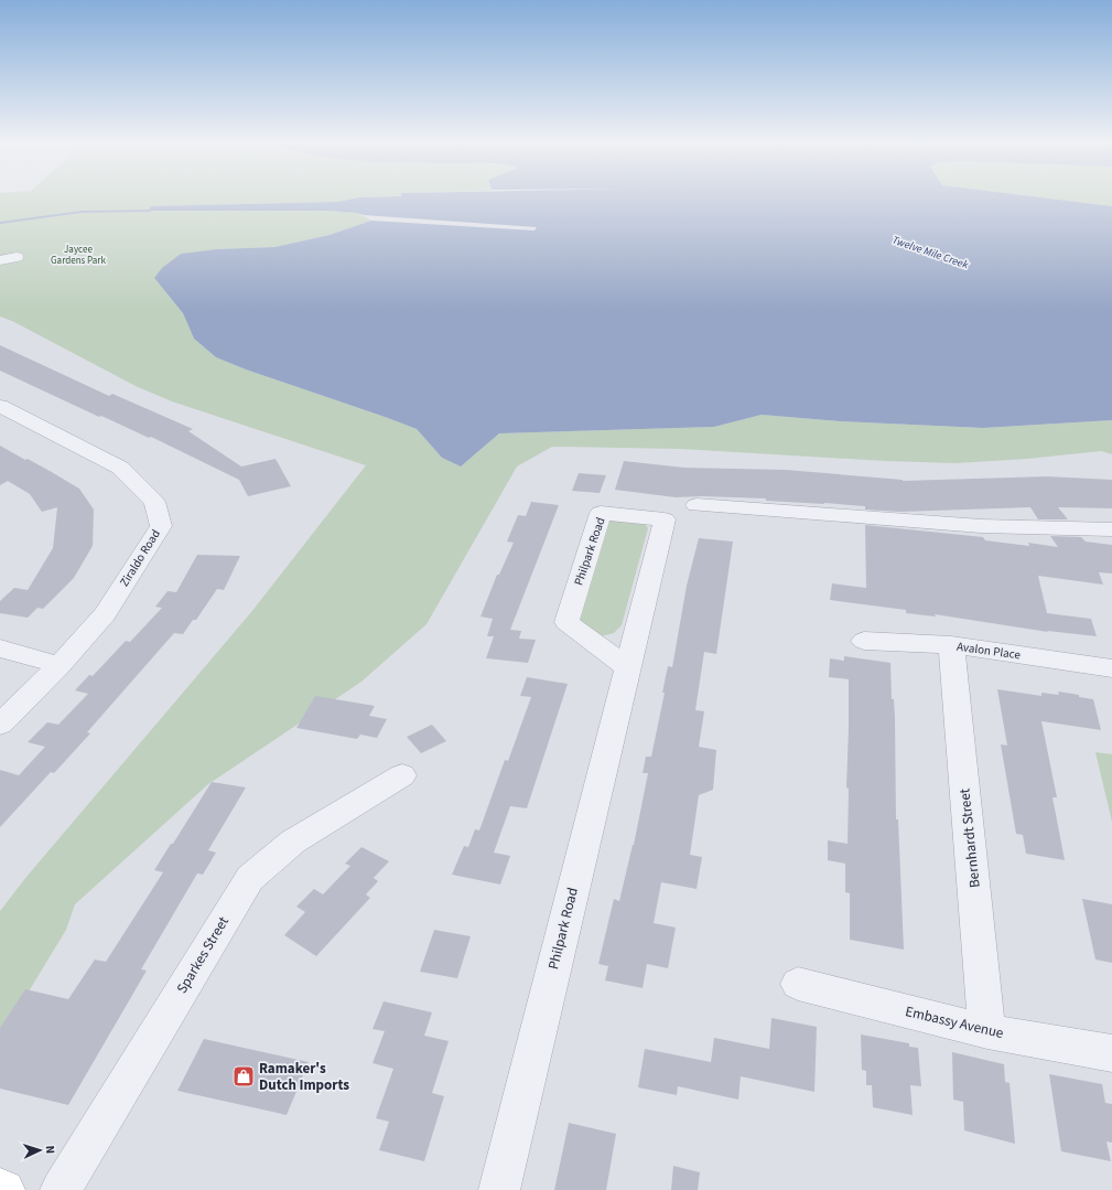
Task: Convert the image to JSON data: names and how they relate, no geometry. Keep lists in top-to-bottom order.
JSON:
{
  "streets": {
    "street": [
      "Philpark Road",
      "Ziraldo Road",
      "Avalon Place",
      "Bernhardt Street",
      "Sparkes Street",
      "Embassy Avenue"
    ]
  },
  "crossings": [
    ["Avalon Place", "Bernhardt Street"],
    ["Bernhardt Street", "Embassy Avenue"]
  ],
  "water": ["Twelve Mile Creek"],
  "parks": ["Jaycee Gardens Park"],
  "places": {
    "shop": ["Ramaker's Dutch Imports"]
  },
  "north": "right"
}
